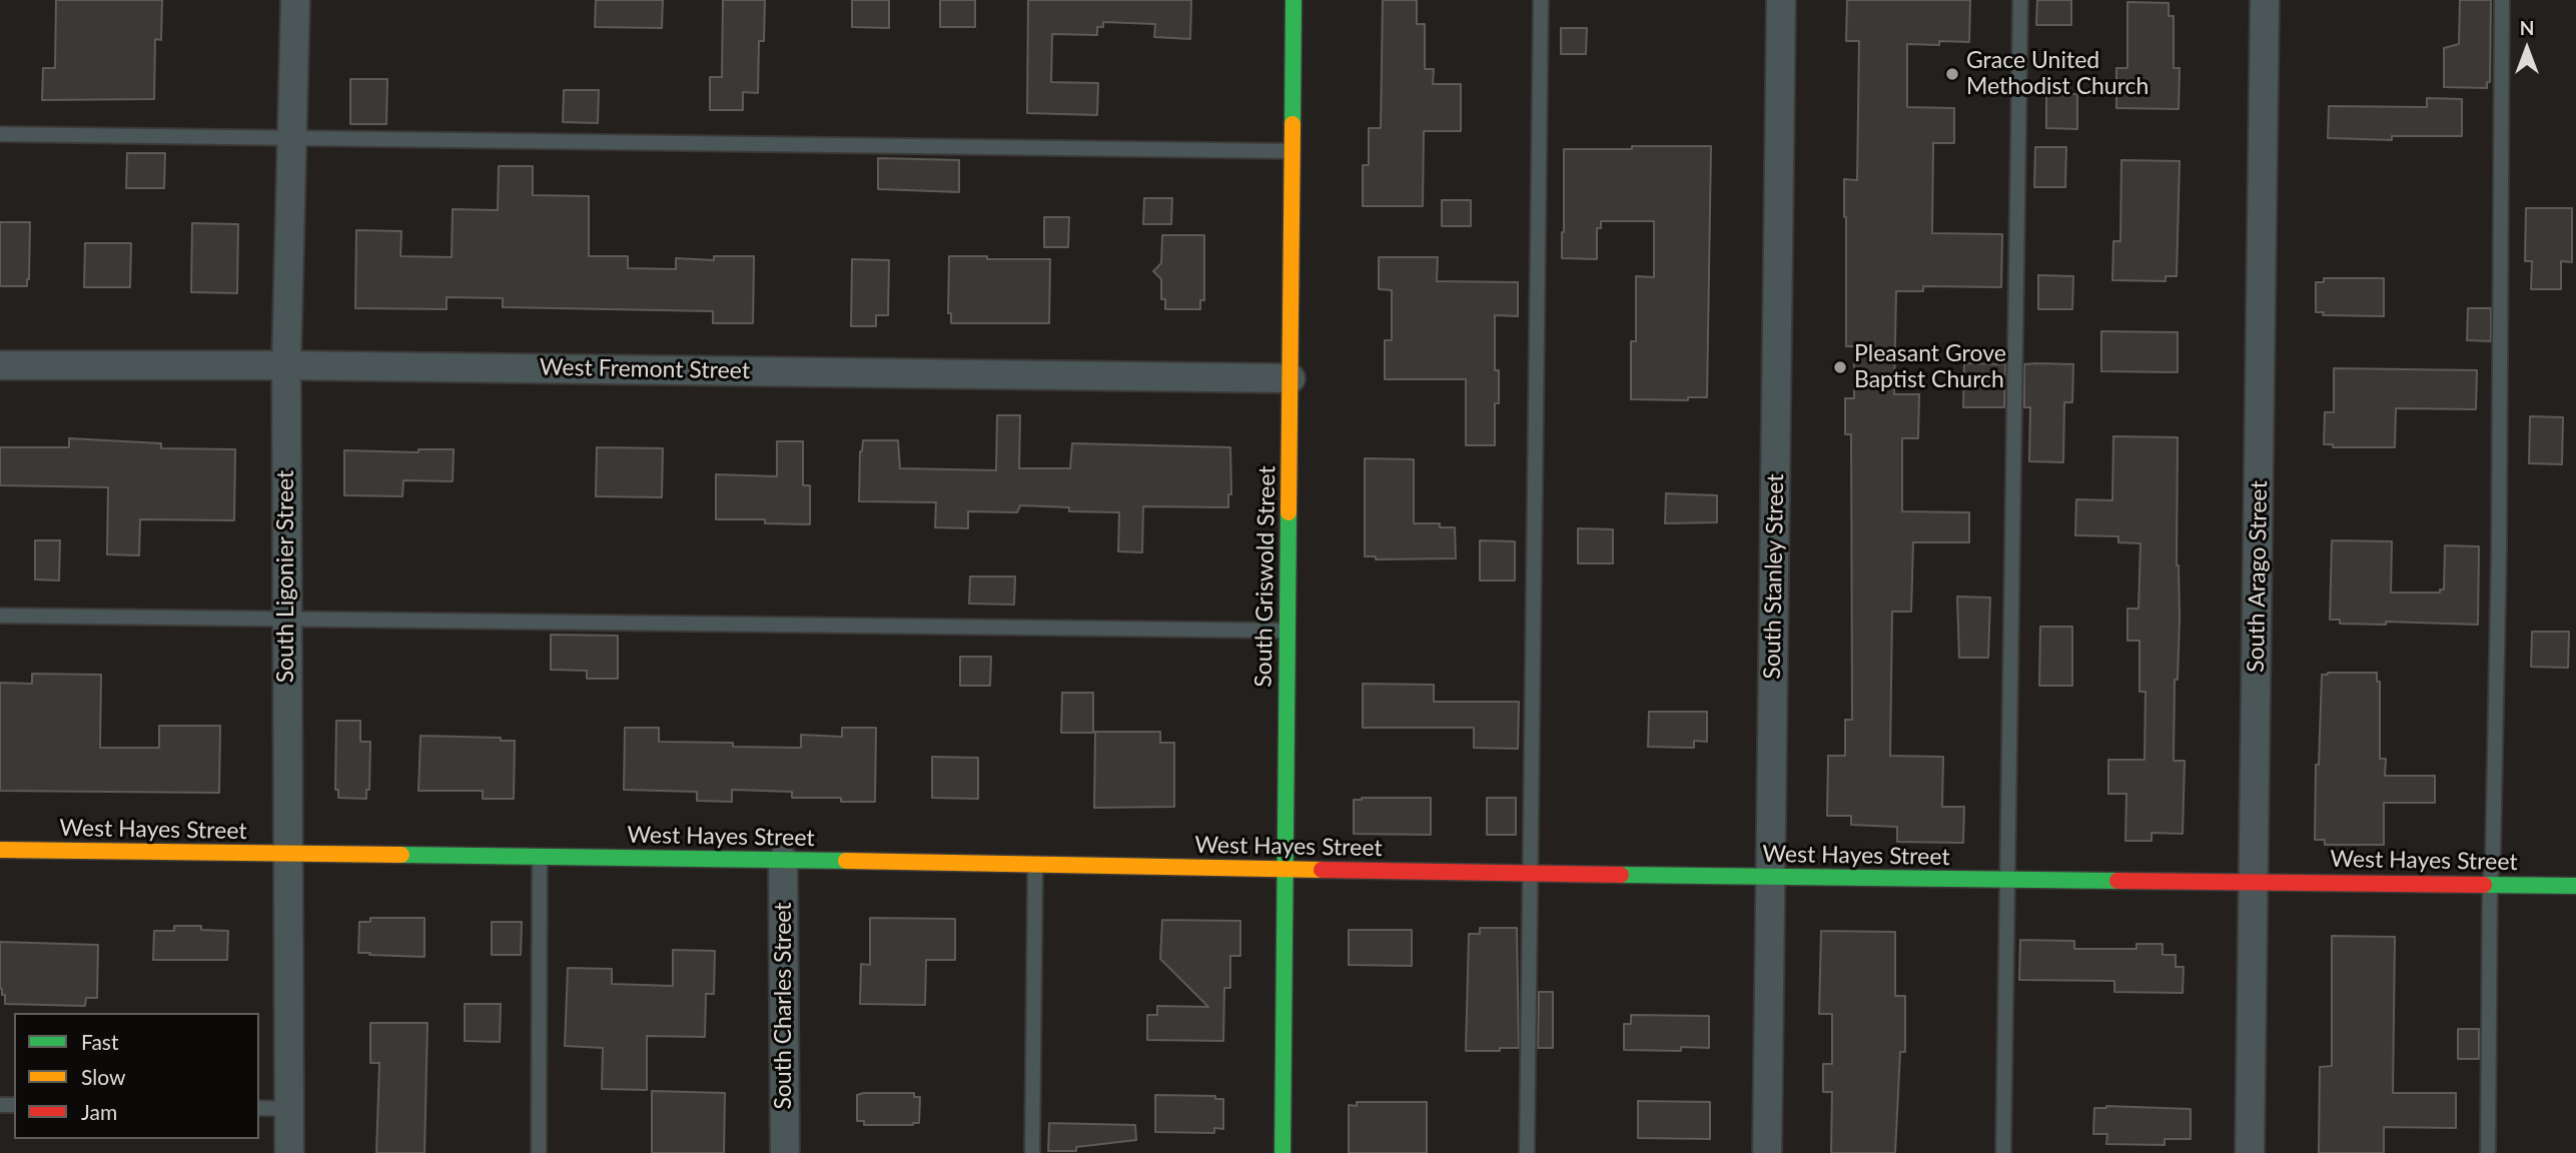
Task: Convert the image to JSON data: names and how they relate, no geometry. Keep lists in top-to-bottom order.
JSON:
{
  "streets": {
    "street": [
      "West Fremont Street",
      "South Ligonier Street",
      "South Griswold Street",
      "South Stanley Street",
      "South Arago Street",
      "West Hayes Street",
      "South Charles Street"
    ]
  },
  "crossings": [
    ["West Fremont Street", "South Ligonier Street"],
    ["West Fremont Street", "South Griswold Street"],
    ["South Ligonier Street", "West Hayes Street"],
    ["South Griswold Street", "West Hayes Street"],
    ["South Stanley Street", "West Hayes Street"],
    ["South Arago Street", "West Hayes Street"],
    ["West Hayes Street", "South Charles Street"]
  ],
  "places": ["Grace United Methodist Church", "Pleasant Grove Baptist Church"],
  "legend": ["Fast", "Slow", "Jam"],
  "north": "top"
}
